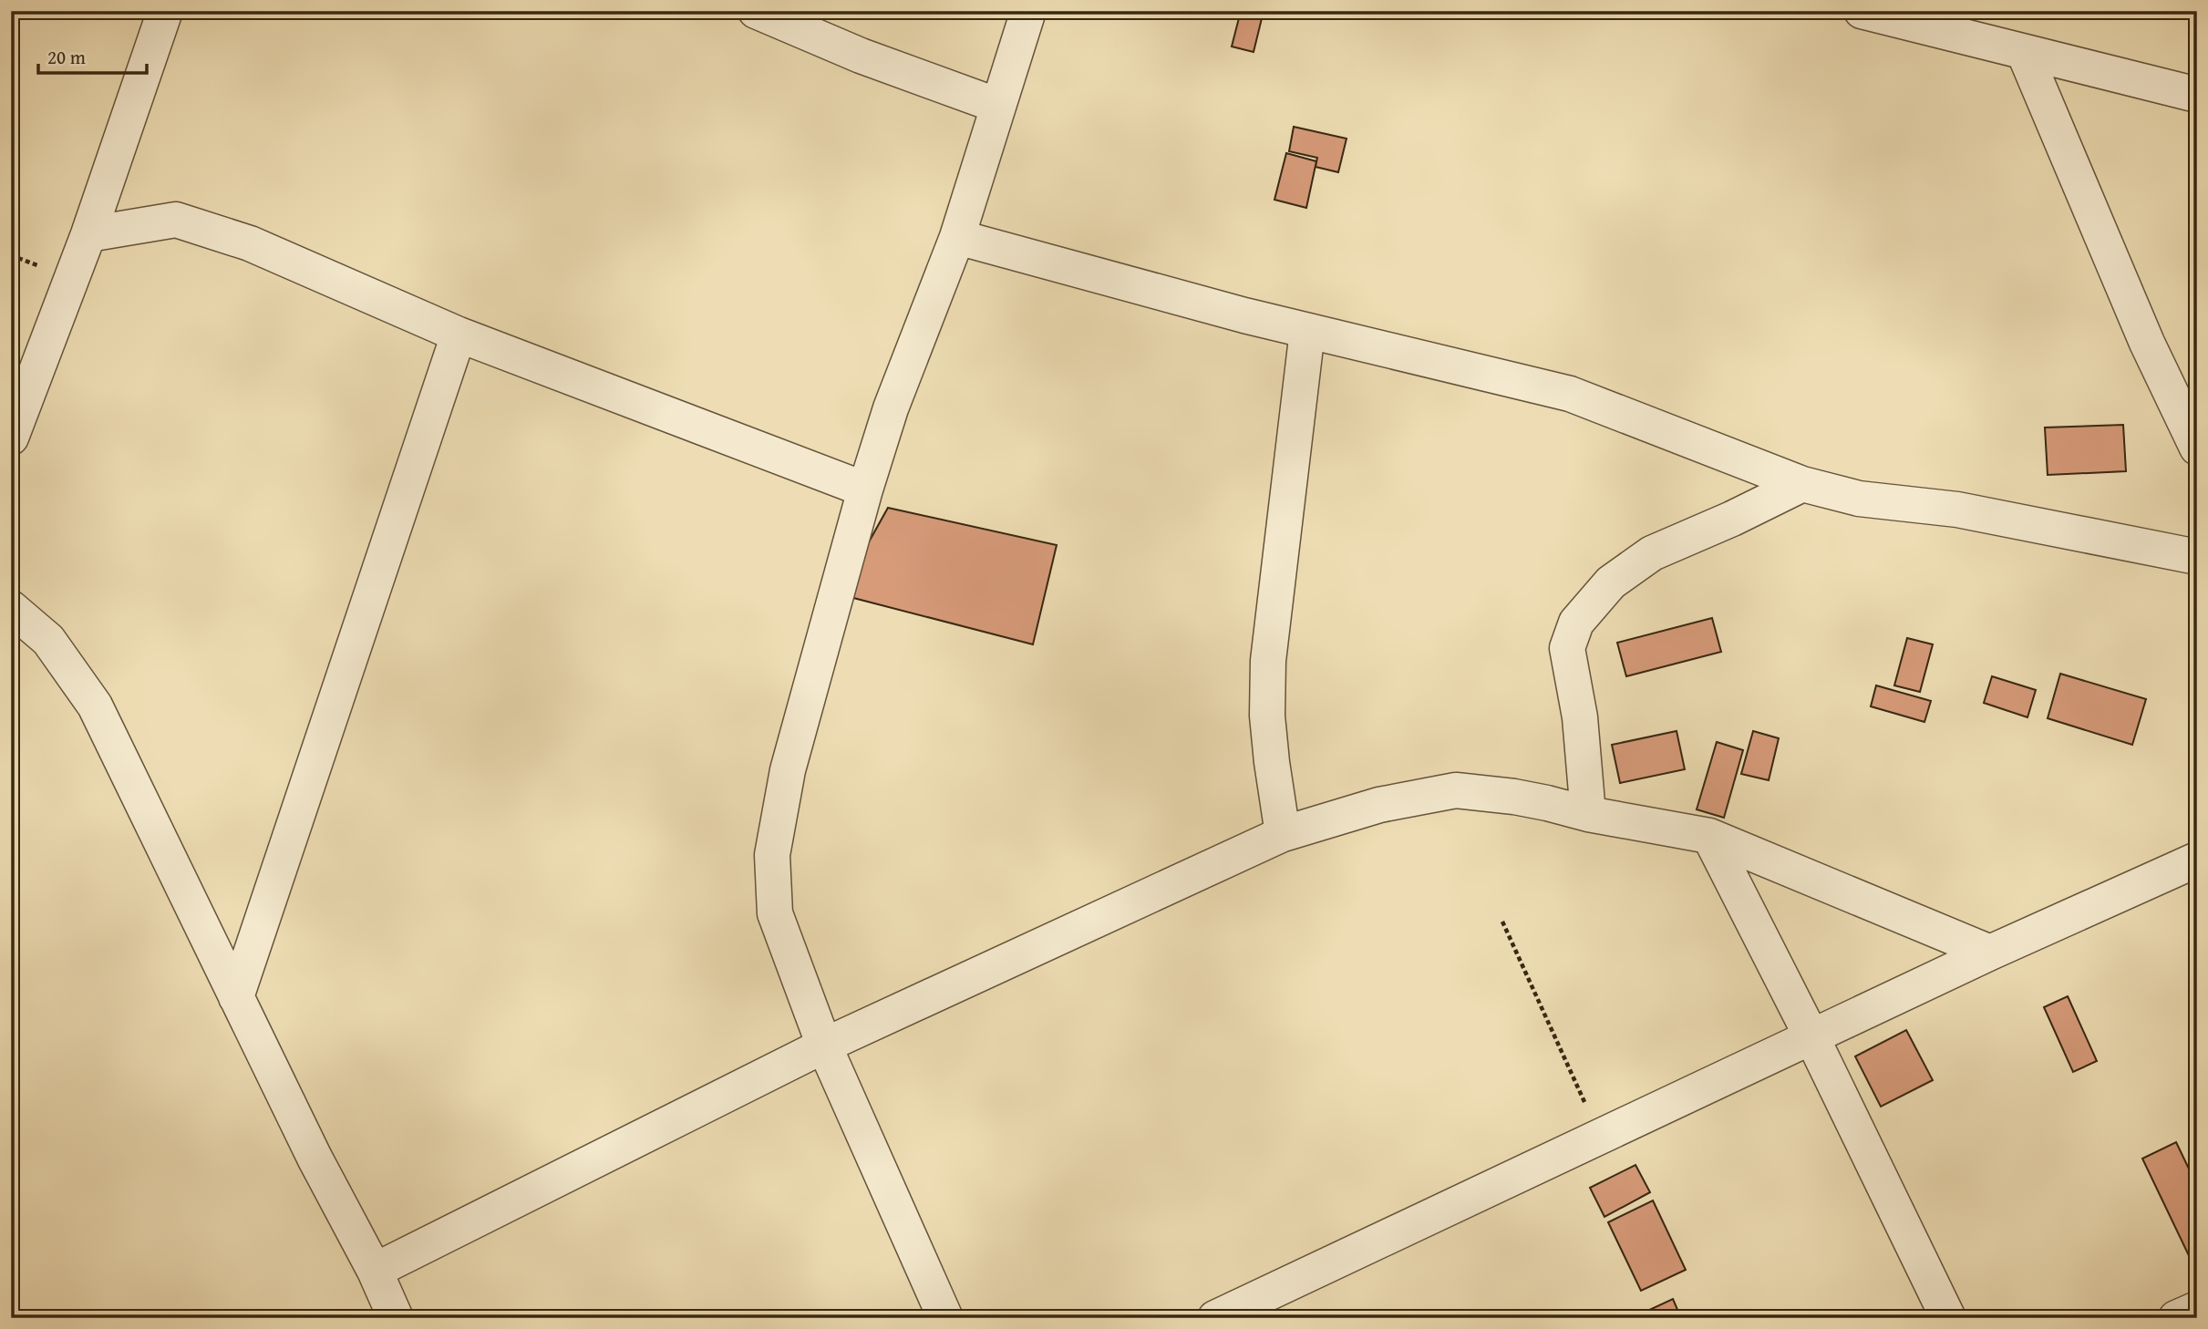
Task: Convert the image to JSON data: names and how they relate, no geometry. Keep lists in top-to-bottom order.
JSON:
{
  "scale_bar": "20 m"
}
